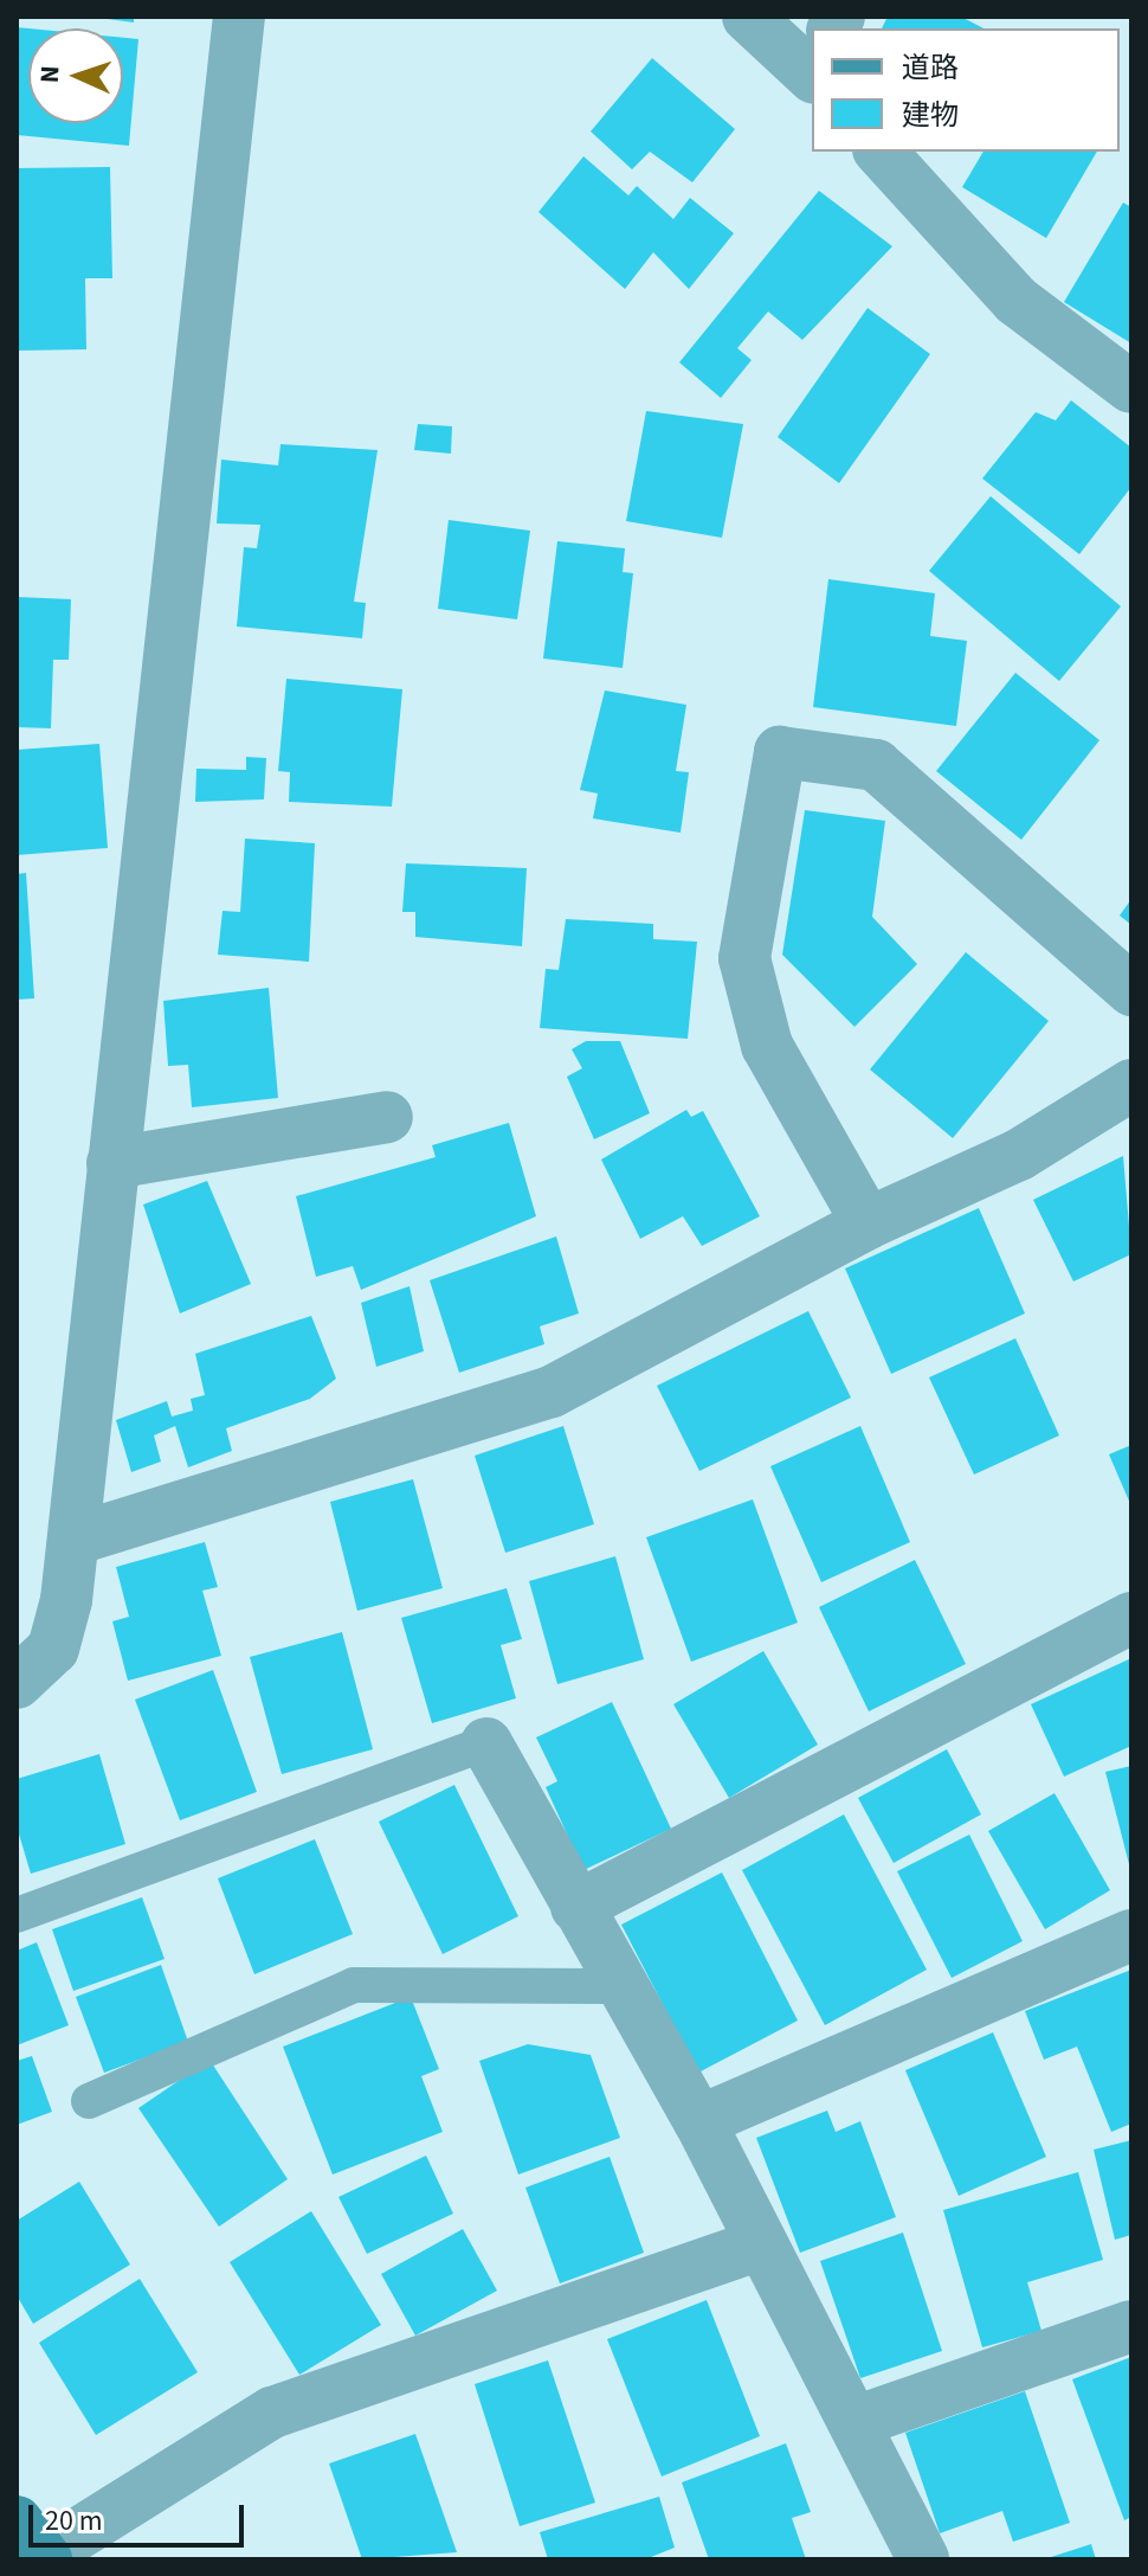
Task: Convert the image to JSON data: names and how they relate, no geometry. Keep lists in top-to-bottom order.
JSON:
{
  "legend": ["道路", "建物"],
  "scale_bar": "20 m",
  "north": "left"
}
